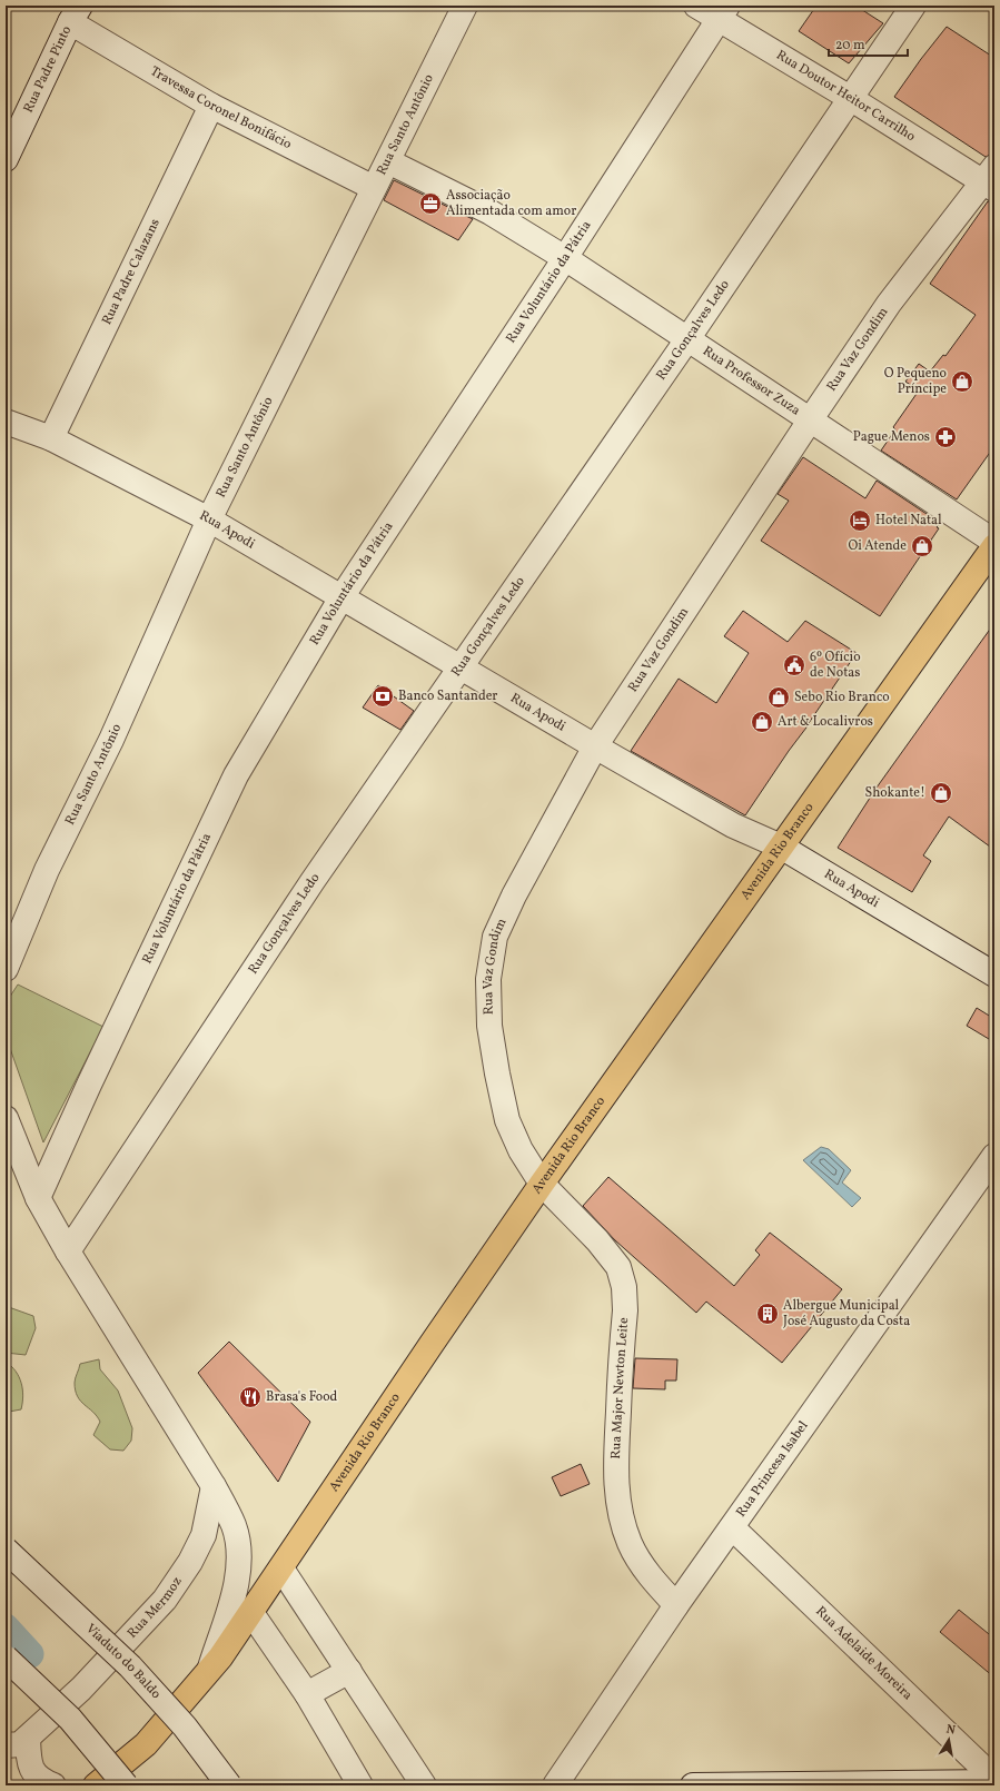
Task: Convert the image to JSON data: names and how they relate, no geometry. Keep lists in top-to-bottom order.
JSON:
{
  "streets": {
    "main road": ["Avenida Rio Branco"],
    "street": [
      "Rua Padre Pinto",
      "Rua Doutor Heitor Carrilho",
      "Travessa Coronel Bonifácio",
      "Rua Santo Antônio",
      "Rua Padre Calazans",
      "Rua Voluntário da Pátria",
      "Rua Gonçalves Ledo",
      "Rua Vaz Gondim",
      "Rua Professor Zuza",
      "Rua Apodi",
      "Rua Major Newton Leite",
      "Rua Princesa Isabel",
      "Rua Mermoz",
      "Rua Adelaide Moreira",
      "Viaduto do Baldo"
    ]
  },
  "crossings": [
    ["Rua Padre Pinto", "Travessa Coronel Bonifácio"],
    ["Rua Doutor Heitor Carrilho", "Rua Voluntário da Pátria"],
    ["Rua Doutor Heitor Carrilho", "Rua Gonçalves Ledo"],
    ["Rua Doutor Heitor Carrilho", "Rua Vaz Gondim"],
    ["Travessa Coronel Bonifácio", "Rua Santo Antônio"],
    ["Travessa Coronel Bonifácio", "Rua Padre Calazans"],
    ["Rua Santo Antônio", "Rua Professor Zuza"],
    ["Rua Santo Antônio", "Rua Apodi"],
    ["Rua Padre Calazans", "Rua Apodi"],
    ["Rua Voluntário da Pátria", "Rua Professor Zuza"],
    ["Rua Voluntário da Pátria", "Rua Apodi"],
    ["Rua Gonçalves Ledo", "Rua Professor Zuza"],
    ["Rua Gonçalves Ledo", "Rua Apodi"],
    ["Rua Vaz Gondim", "Rua Professor Zuza"],
    ["Rua Vaz Gondim", "Rua Apodi"],
    ["Rua Vaz Gondim", "Avenida Rio Branco"],
    ["Rua Vaz Gondim", "Rua Major Newton Leite"],
    ["Rua Apodi", "Avenida Rio Branco"],
    ["Avenida Rio Branco", "Rua Major Newton Leite"],
    ["Rua Major Newton Leite", "Rua Princesa Isabel"],
    ["Rua Princesa Isabel", "Rua Adelaide Moreira"]
  ],
  "places": {
    "office": ["Associação Alimentada com amor"],
    "shop": [
      "O Pequeno Príncipe",
      "Oi Atende",
      "Sebo Rio Branco",
      "Art & Localivros",
      "Shokante!"
    ],
    "pharmacy": ["Pague Menos"],
    "hotel": ["Hotel Natal"],
    "public building": ["6º Ofício de Notas"],
    "bank": ["Banco Santander"],
    "building": ["Albergue Municipal José Augusto da Costa"],
    "restaurant": ["Brasa's Food"]
  },
  "scale_bar": "20 m",
  "north": "top"
}
